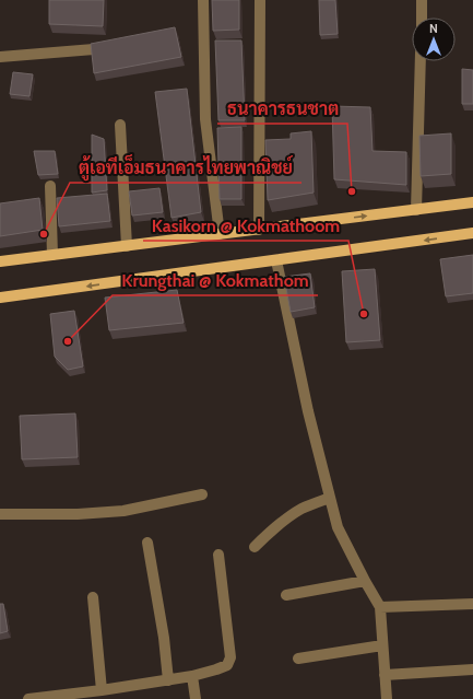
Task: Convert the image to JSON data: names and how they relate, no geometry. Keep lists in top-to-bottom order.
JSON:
{
  "places": [
    "ธนาคารธนชาต",
    "ตู้เอทีเอ็มธนาคารไทยพาณิชย์",
    "Kasikorn @ Kokmathoom",
    "Krungthai @ Kokmathom"
  ],
  "north": "top"
}
